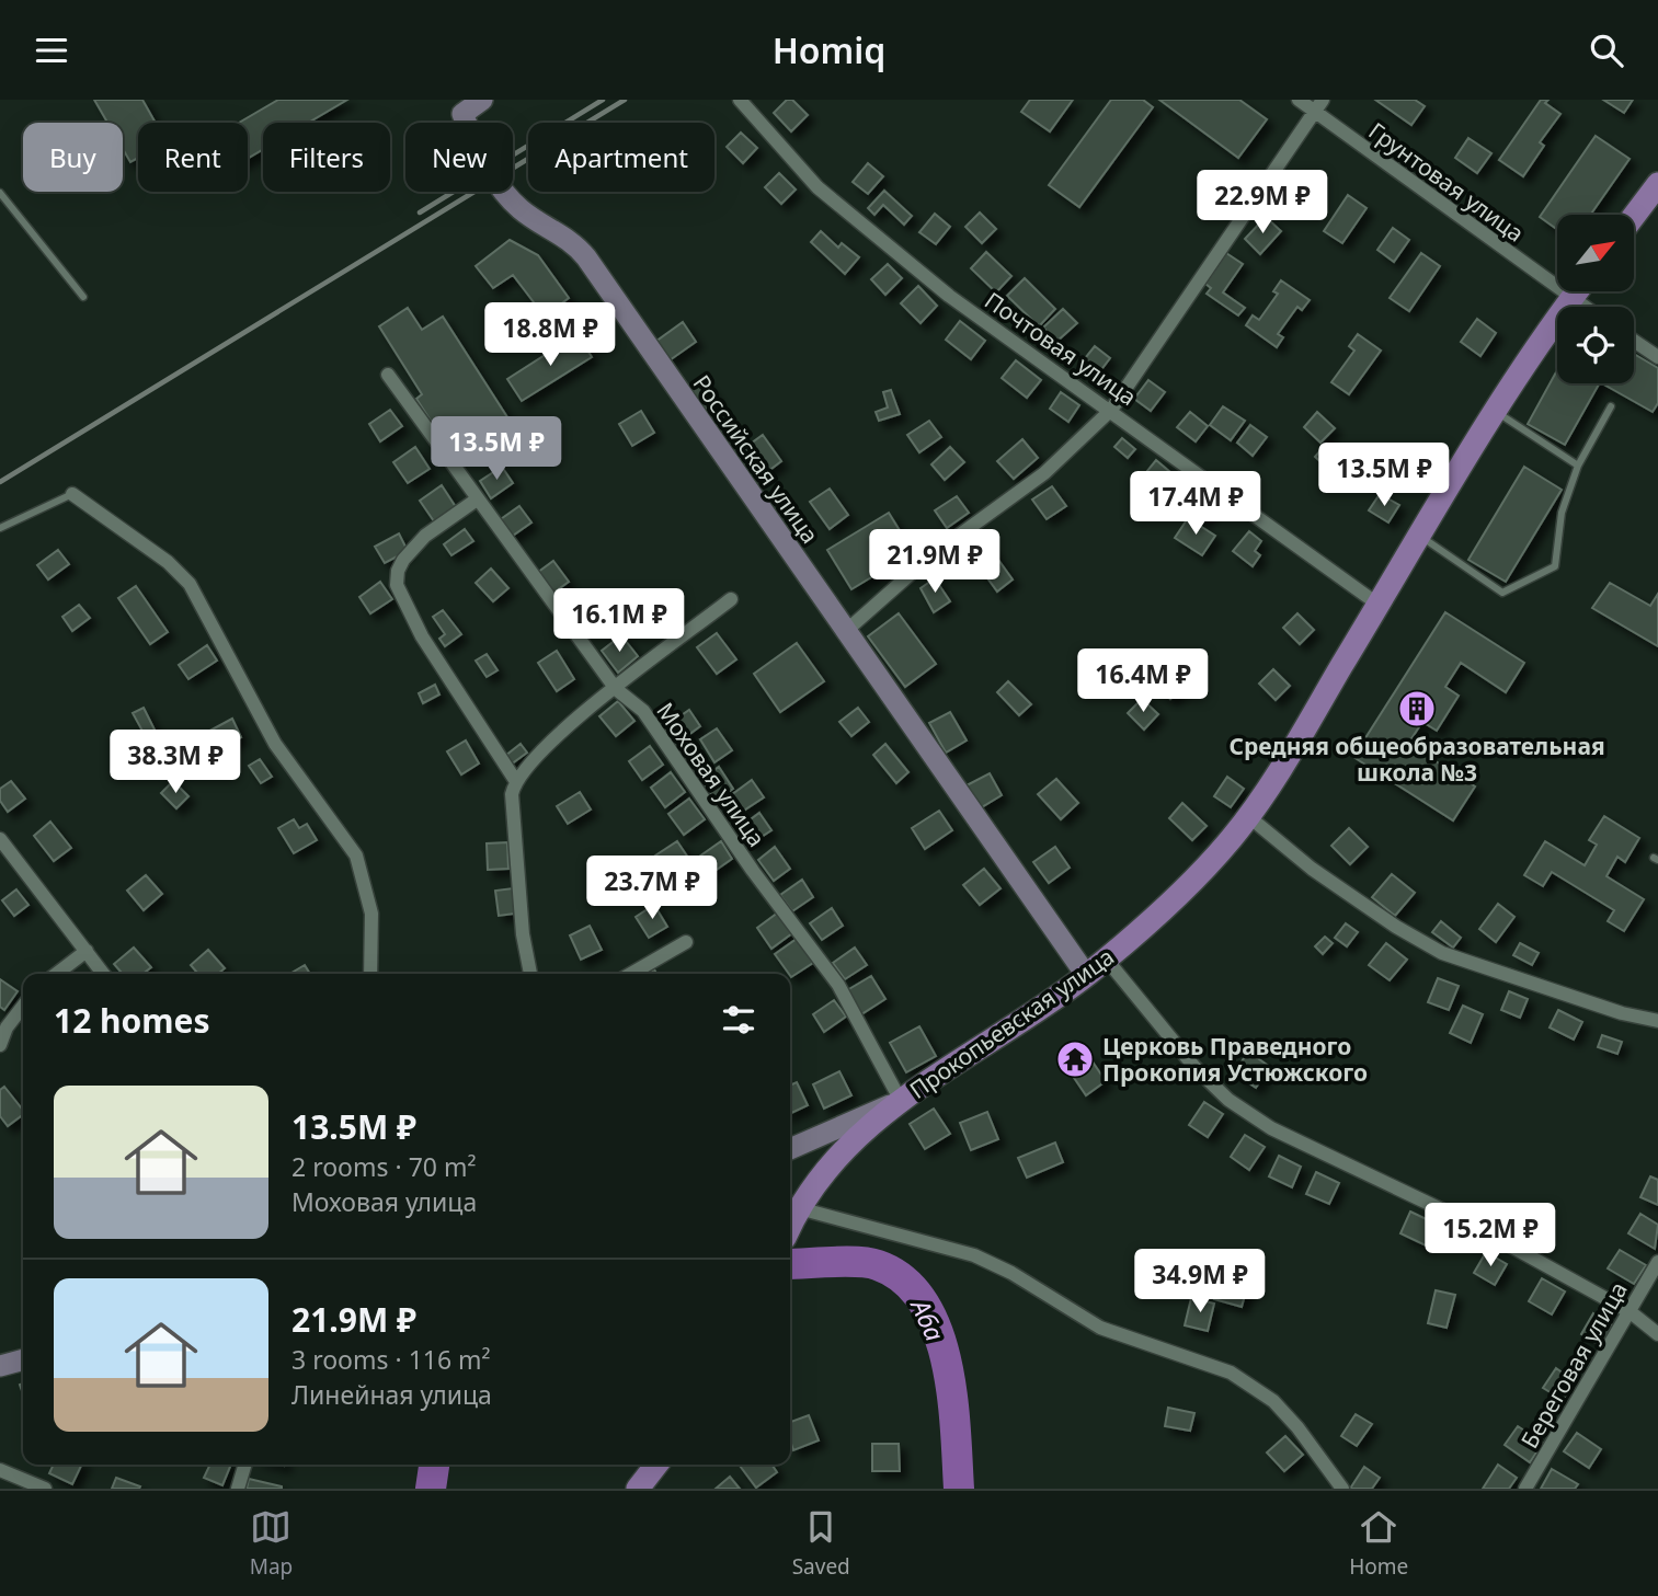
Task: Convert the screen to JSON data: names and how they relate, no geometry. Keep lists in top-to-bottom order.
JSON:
{
  "streets": {
    "main road": ["Российская улица", "Прокопьевская улица"],
    "street": [
      "Грунтовая улица",
      "Почтовая улица",
      "Моховая улица",
      "Береговая улица"
    ]
  },
  "crossings": [
    ["Грунтовая улица", "Прокопьевская улица"],
    ["Почтовая улица", "Прокопьевская улица"],
    ["Российская улица", "Прокопьевская улица"],
    ["Моховая улица", "Прокопьевская улица"]
  ],
  "water": ["Аба"],
  "places": {
    "building": ["Средняя общеобразовательная школа №3"],
    "temple": ["Церковь Праведного Прокопия Устюжского"]
  },
  "north": "top right",
  "page": {
    "header": "Homiq",
    "chip": [
      "Buy",
      "Rent",
      "Filters",
      "New",
      "Apartment"
    ],
    "price": [
      "22.9M ₽",
      "18.8M ₽",
      "13.5M ₽",
      "13.5M ₽",
      "17.4M ₽",
      "21.9M ₽",
      "16.1M ₽",
      "16.4M ₽",
      "38.3M ₽",
      "23.7M ₽",
      "15.2M ₽",
      "34.9M ₽"
    ],
    "heading": "12 homes",
    "list": [
      {
        "name": "13.5M ₽",
        "note": "2 rooms · 70 m² · Моховая улица"
      },
      {
        "name": "21.9M ₽",
        "note": "3 rooms · 116 m² · Линейная улица"
      }
    ],
    "tabs": ["Map", "Saved", "Home"]
  }
}
